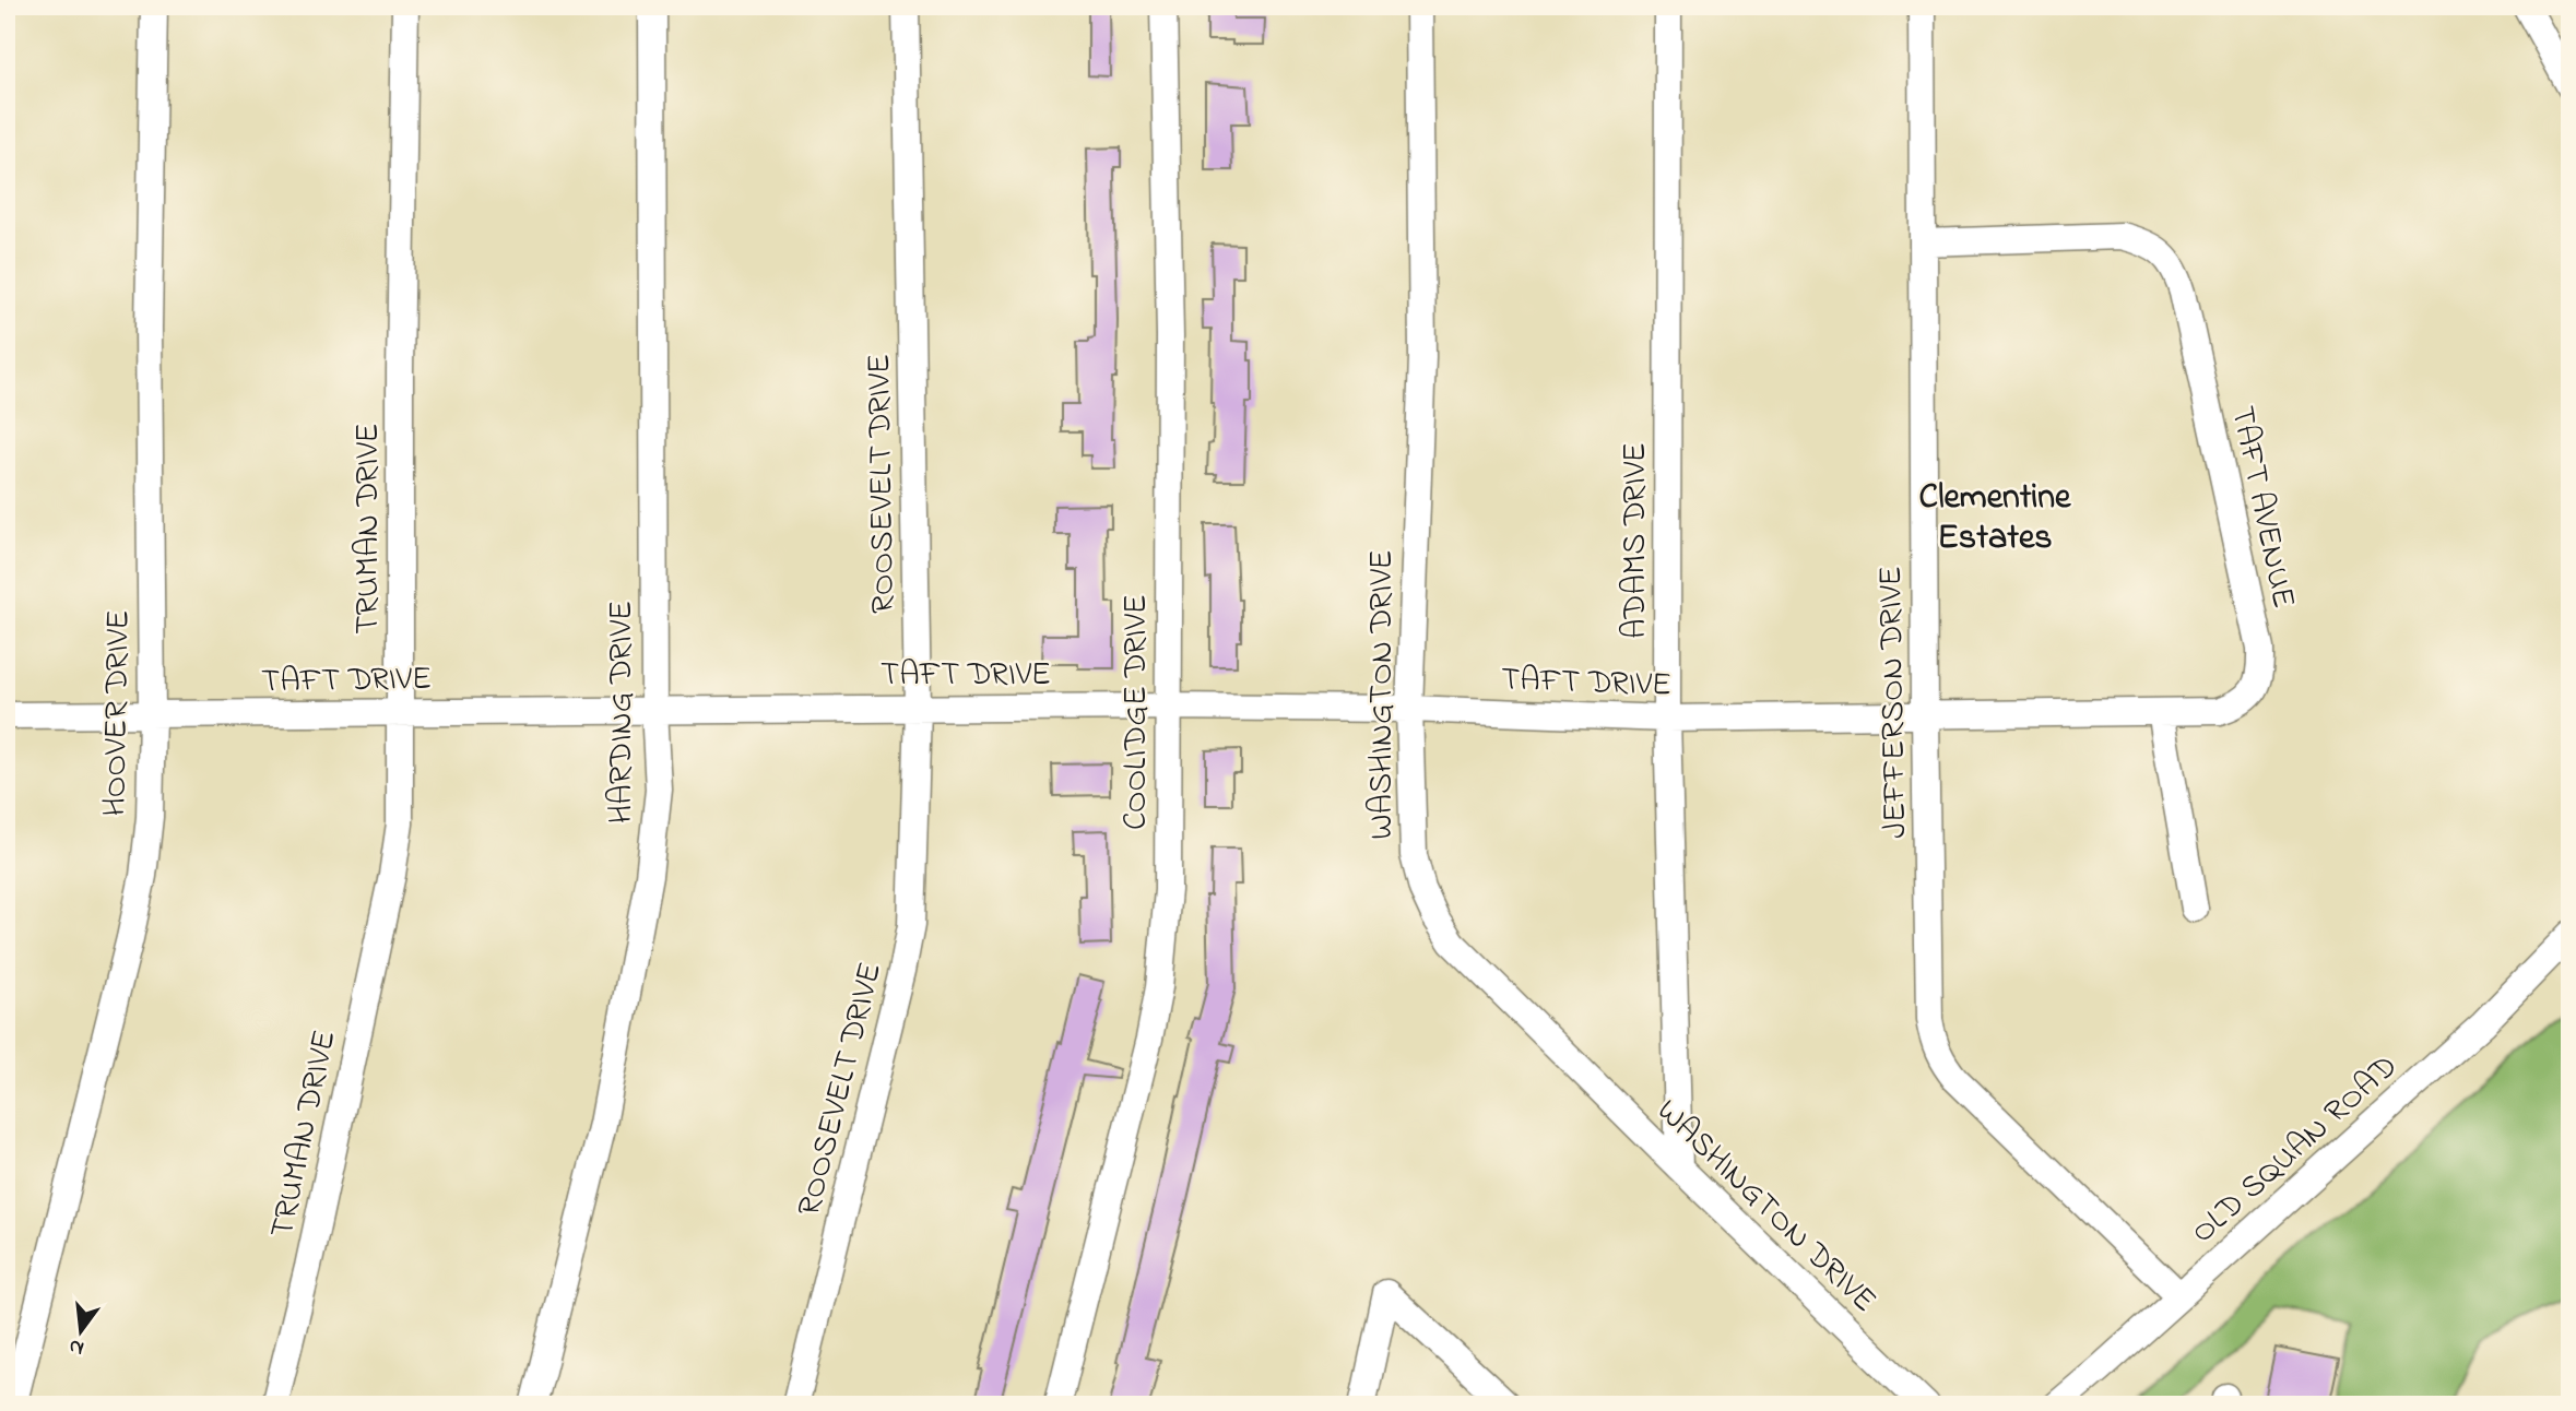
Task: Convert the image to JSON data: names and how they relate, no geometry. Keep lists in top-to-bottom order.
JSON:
{
  "streets": {
    "street": [
      "ROOSEVELT DRIVE",
      "TAFT AVENUE",
      "TRUMAN DRIVE",
      "ADAMS DRIVE",
      "TAFT DRIVE",
      "WASHINGTON DRIVE",
      "JEFFERSON DRIVE",
      "HARDING DRIVE",
      "COOLIDGE DRIVE",
      "HOOVER DRIVE",
      "OLD SQUAN ROAD"
    ]
  },
  "crossings": [
    ["ROOSEVELT DRIVE", "TAFT DRIVE"],
    ["TAFT AVENUE", "TAFT DRIVE"],
    ["TAFT AVENUE", "JEFFERSON DRIVE"],
    ["TRUMAN DRIVE", "TAFT DRIVE"],
    ["ADAMS DRIVE", "TAFT DRIVE"],
    ["ADAMS DRIVE", "WASHINGTON DRIVE"],
    ["TAFT DRIVE", "WASHINGTON DRIVE"],
    ["TAFT DRIVE", "JEFFERSON DRIVE"],
    ["TAFT DRIVE", "HARDING DRIVE"],
    ["TAFT DRIVE", "COOLIDGE DRIVE"],
    ["TAFT DRIVE", "HOOVER DRIVE"],
    ["JEFFERSON DRIVE", "OLD SQUAN ROAD"]
  ],
  "districts": ["Clementine Estates"],
  "north": "bottom"
}
